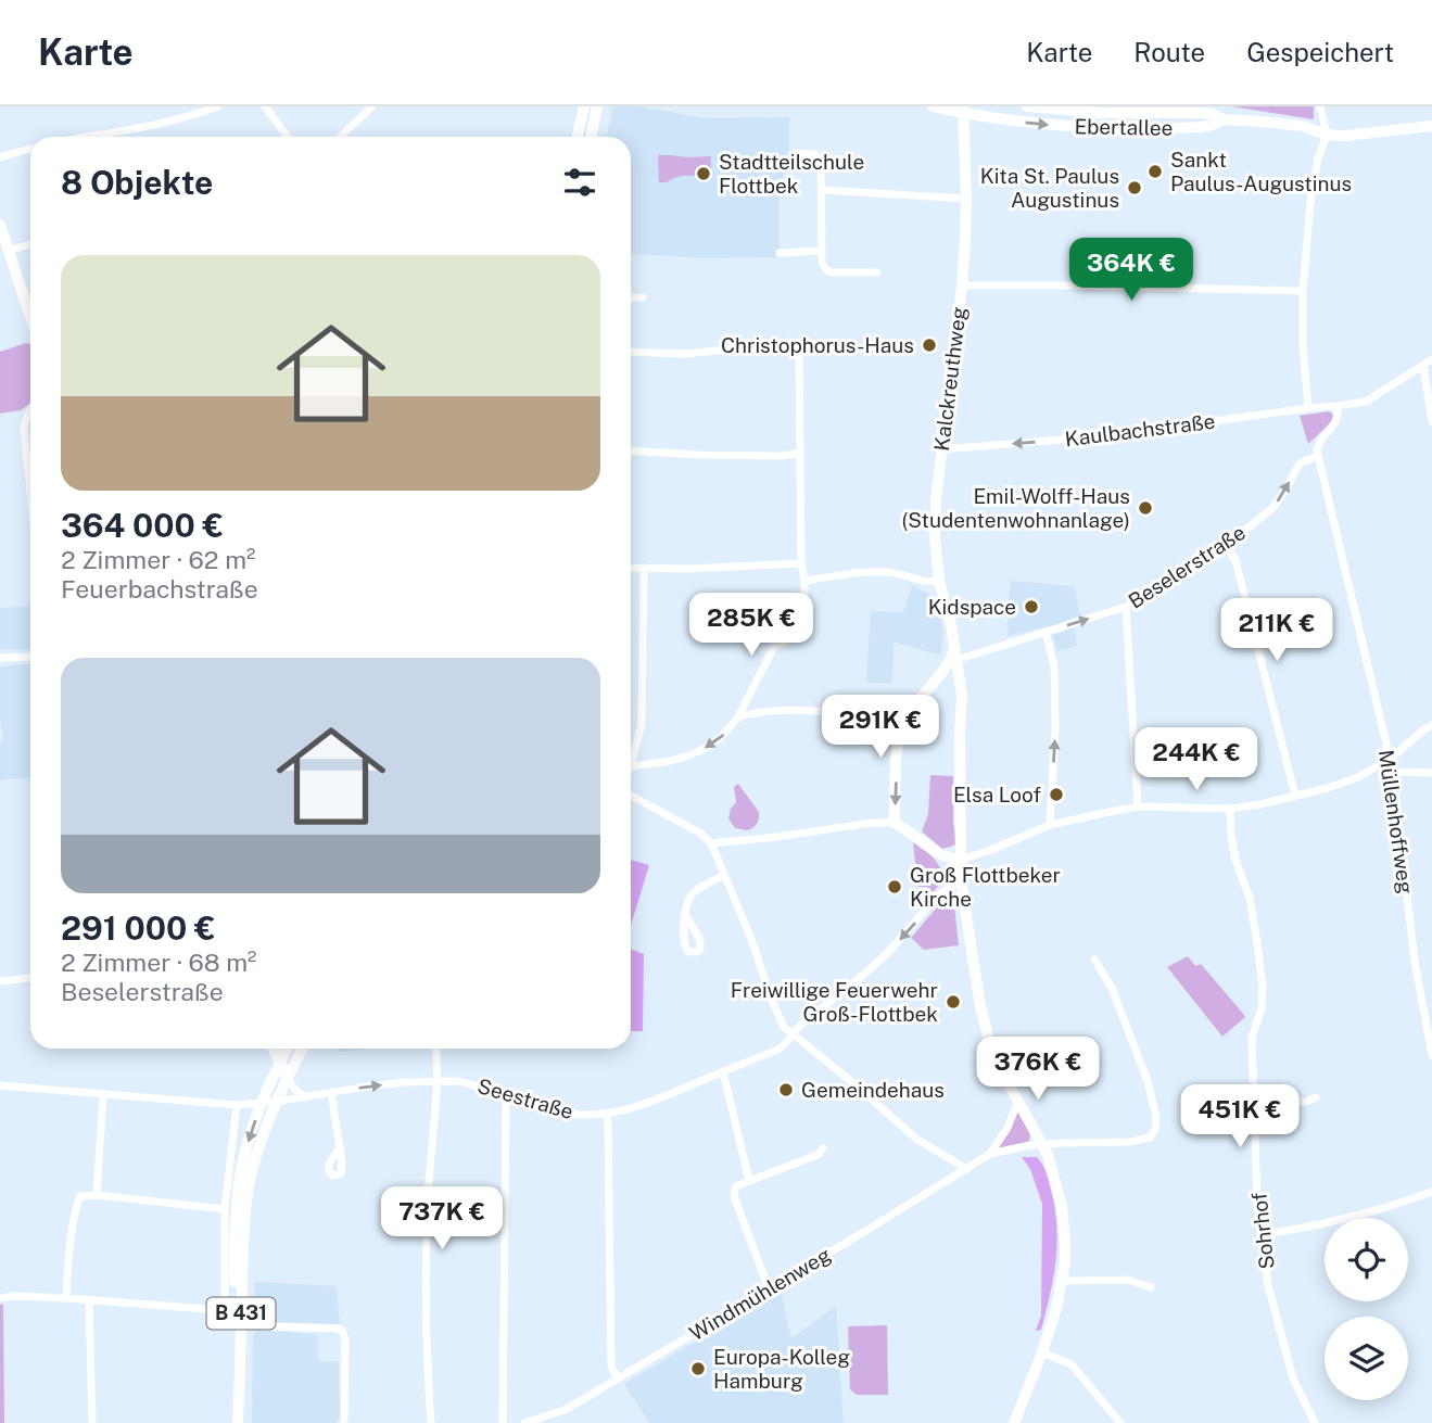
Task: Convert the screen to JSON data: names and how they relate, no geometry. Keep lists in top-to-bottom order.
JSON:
{
  "streets": {
    "main road": ["B 431"],
    "street": [
      "Ebertallee",
      "Kalckreuthweg",
      "Kaulbachstraße",
      "Beselerstraße",
      "Müllenhoffweg",
      "Seestraße",
      "Sohrhof",
      "Windmühlenweg"
    ]
  },
  "crossings": [
    ["Ebertallee", "Kalckreuthweg"],
    ["Kalckreuthweg", "Kaulbachstraße"],
    ["Kalckreuthweg", "Beselerstraße"],
    ["Kalckreuthweg", "Seestraße"],
    ["Kalckreuthweg", "Windmühlenweg"],
    ["Kaulbachstraße", "Beselerstraße"],
    ["Beselerstraße", "Müllenhoffweg"],
    ["Seestraße", "B 431"]
  ],
  "one_way": ["Kaulbachstraße", "Beselerstraße"],
  "places": [
    "Sankt Paulus-Augustinus",
    "Stadtteilschule Flottbek",
    "Kita St. Paulus Augustinus",
    "Christophorus-Haus",
    "Emil-Wolff-Haus (Studentenwohnanlage)",
    "Kidspace",
    "Elsa Loof",
    "Groß Flottbeker Kirche",
    "Freiwillige Feuerwehr Groß-Flottbek",
    "Gemeindehaus",
    "Europa-Kolleg Hamburg"
  ],
  "page": {
    "header": "Karte",
    "nav": ["Karte", "Route", "Gespeichert"],
    "heading": "8 Objekte",
    "list": [
      {
        "name": "364 000 €",
        "note": "2 Zimmer · 62 m² · Feuerbachstraße"
      },
      {
        "name": "291 000 €",
        "note": "2 Zimmer · 68 m² · Beselerstraße"
      }
    ],
    "price": [
      "364K €",
      "285K €",
      "211K €",
      "291K €",
      "244K €",
      "376K €",
      "451K €",
      "737K €"
    ]
  }
}
